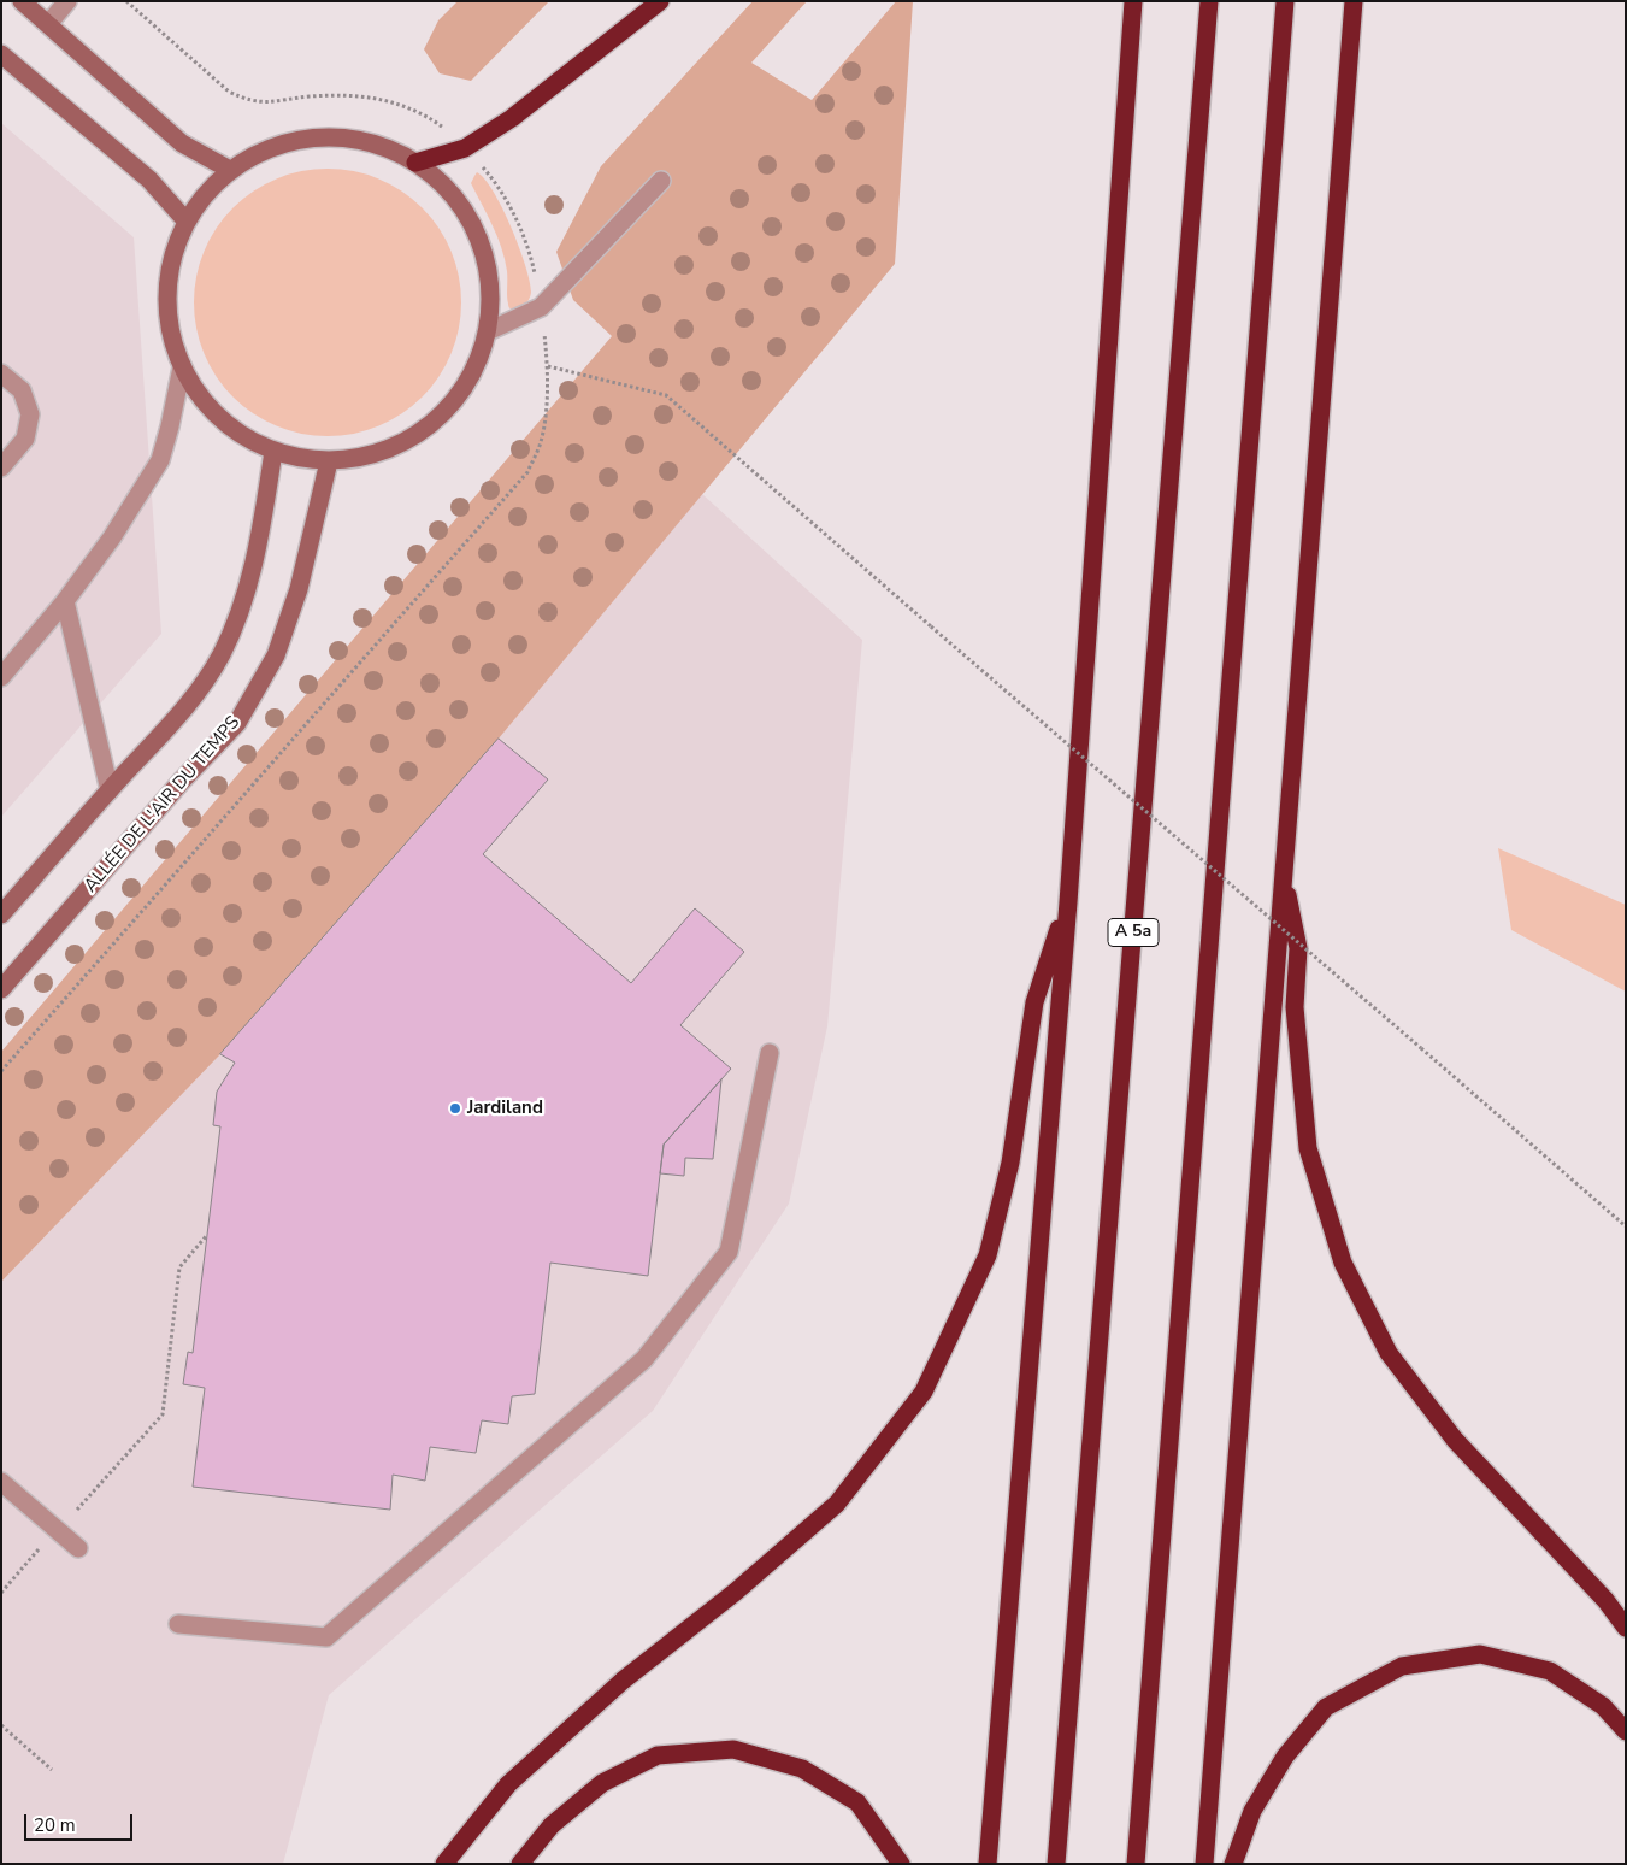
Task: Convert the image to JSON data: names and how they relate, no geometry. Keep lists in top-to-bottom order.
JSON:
{
  "streets": {
    "highway": ["A 5a"],
    "street": ["ALLÉE DE L'AIR DU TEMPS"]
  },
  "places": ["Jardiland"],
  "scale_bar": "20 m"
}
